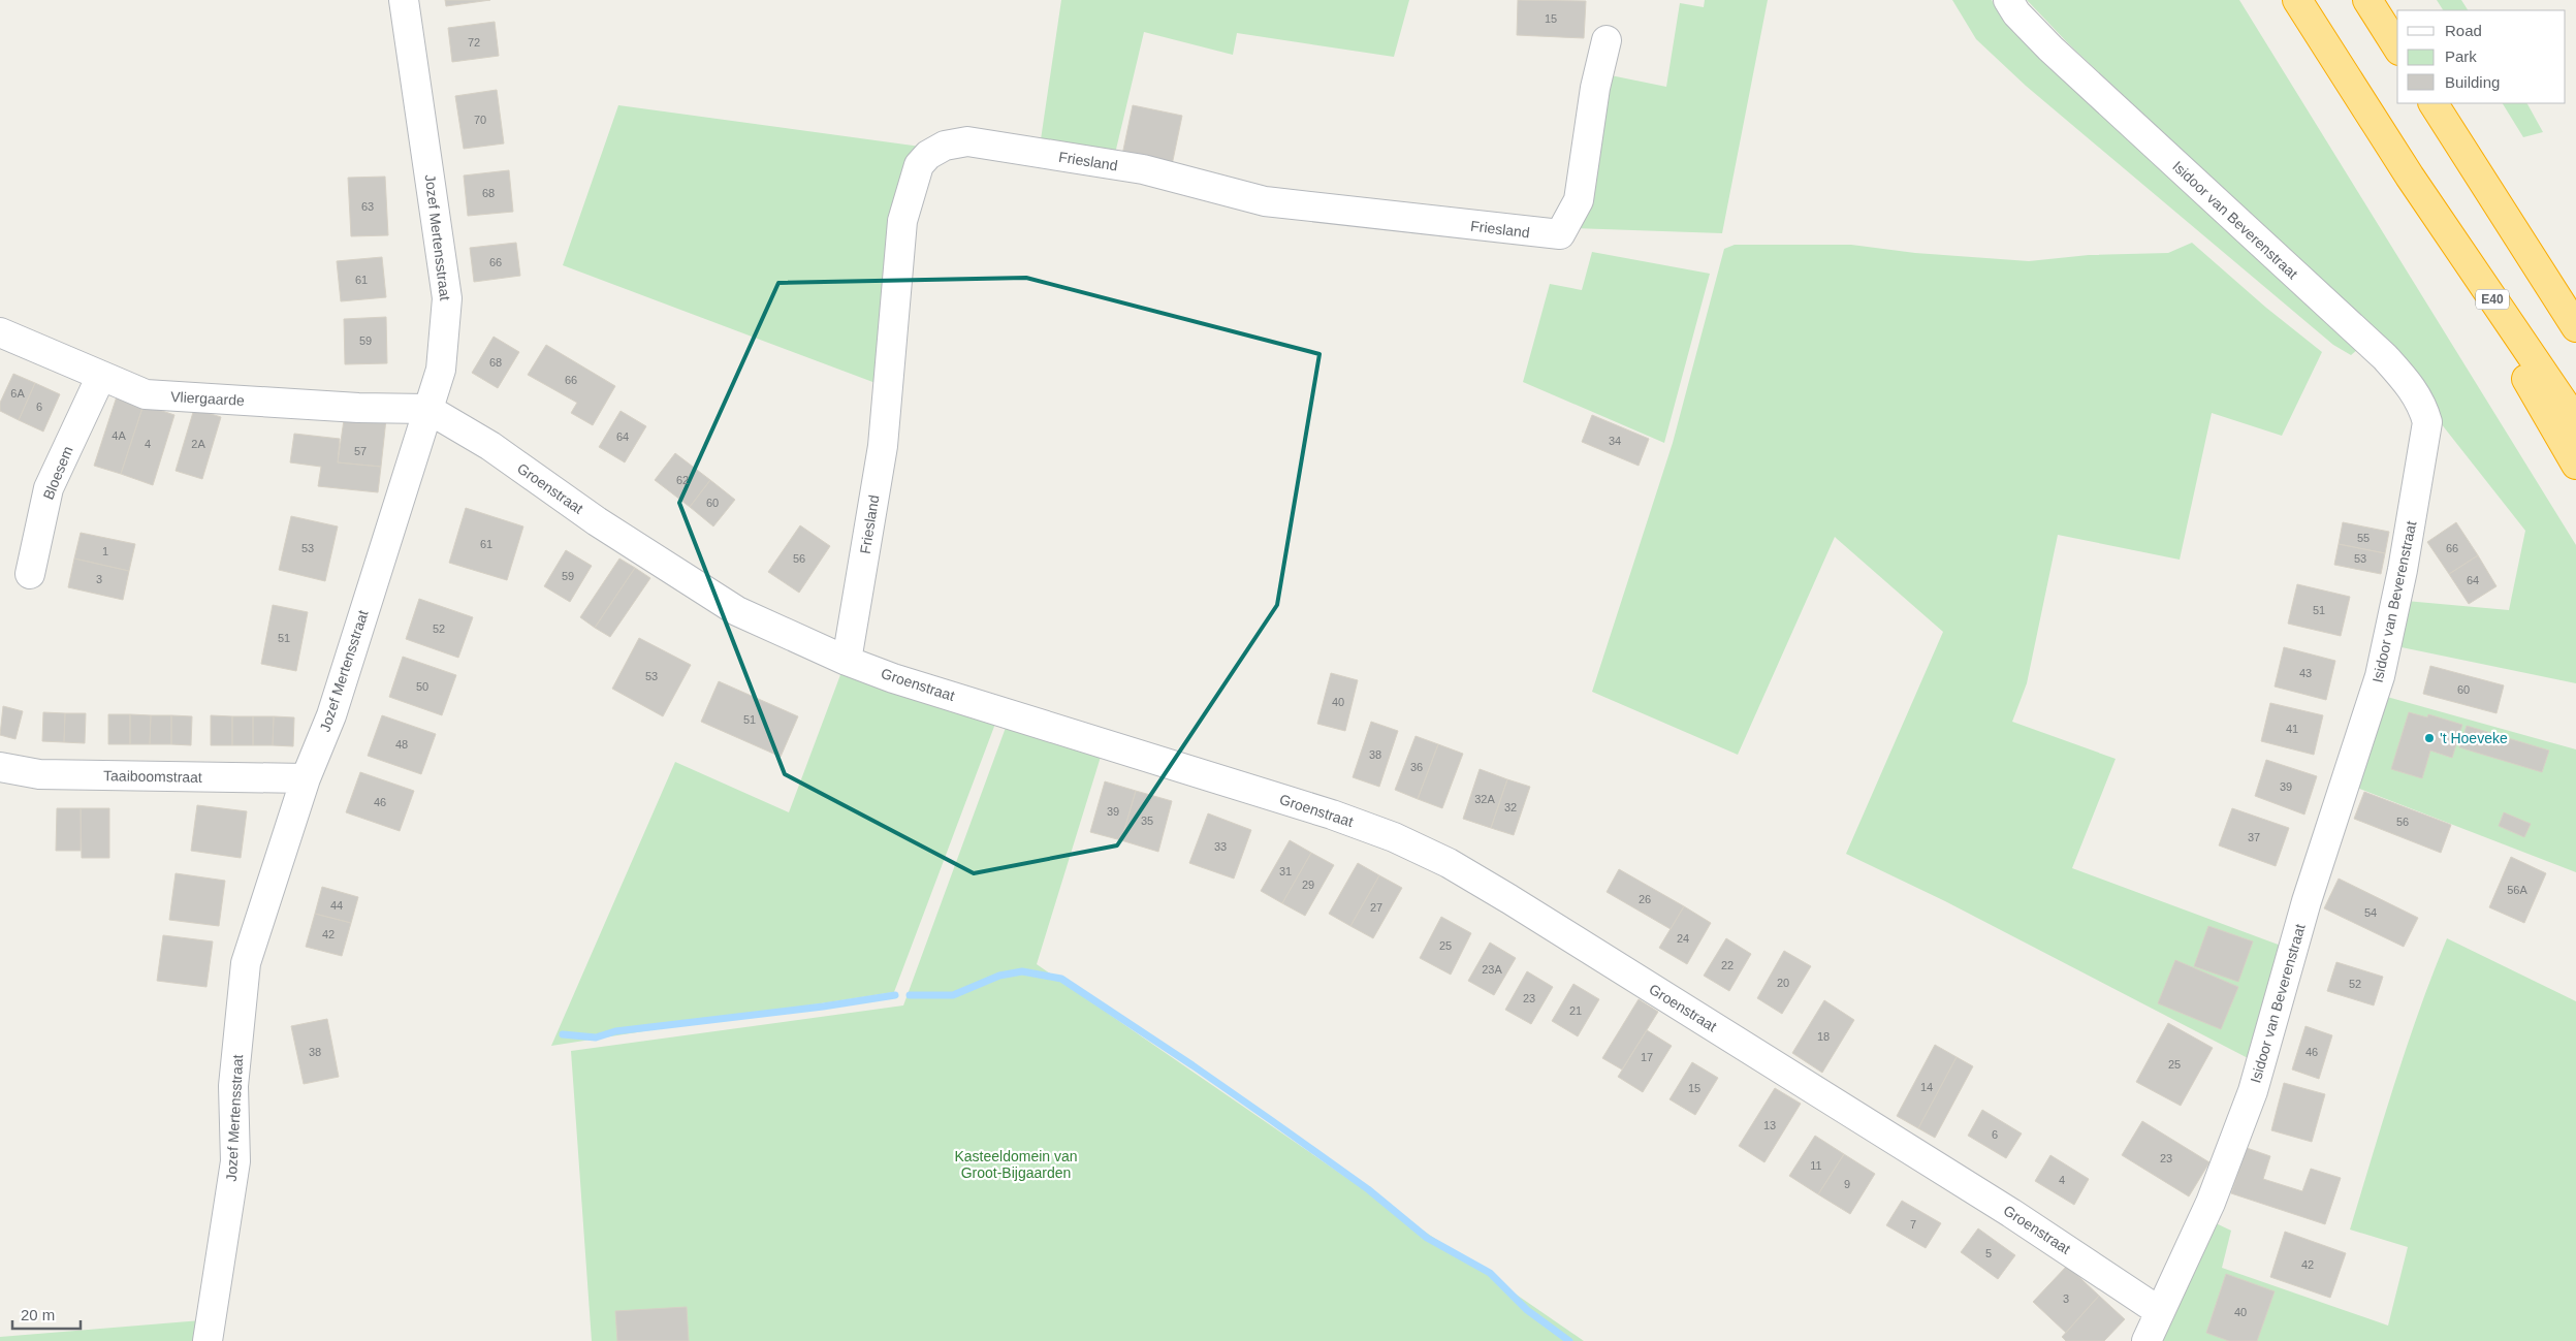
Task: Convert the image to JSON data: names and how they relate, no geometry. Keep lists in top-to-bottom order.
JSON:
{
  "streets": {
    "highway": ["E40"],
    "street": [
      "Friesland",
      "Isidoor van Beverenstraat",
      "Jozef Mertensstraat",
      "Vliergaarde",
      "Bloesem",
      "Groenstraat",
      "Taaiboomstraat"
    ]
  },
  "crossings": [
    ["Friesland", "Groenstraat"],
    ["Isidoor van Beverenstraat", "Groenstraat"],
    ["Jozef Mertensstraat", "Vliergaarde"],
    ["Jozef Mertensstraat", "Groenstraat"],
    ["Jozef Mertensstraat", "Taaiboomstraat"],
    ["Vliergaarde", "Bloesem"],
    ["Vliergaarde", "Groenstraat"]
  ],
  "parks": ["Kasteeldomein van Groot-Bijgaarden"],
  "places": ["'t Hoeveke"],
  "house_numbers": [
    "15",
    "72",
    "70",
    "68",
    "63",
    "66",
    "61",
    "59",
    "68",
    "66",
    "6A",
    "6",
    "4A",
    "64",
    "34",
    "4",
    "2A",
    "57",
    "62",
    "60",
    "55",
    "61",
    "53",
    "66",
    "1",
    "56",
    "53",
    "59",
    "3",
    "64",
    "51",
    "52",
    "51",
    "43",
    "53",
    "50",
    "60",
    "40",
    "51",
    "41",
    "48",
    "38",
    "36",
    "39",
    "32A",
    "46",
    "32",
    "39",
    "35",
    "56",
    "37",
    "33",
    "31",
    "29",
    "56A",
    "26",
    "44",
    "27",
    "54",
    "42",
    "24",
    "25",
    "22",
    "23A",
    "20",
    "52",
    "23",
    "21",
    "18",
    "38",
    "46",
    "17",
    "25",
    "14",
    "15",
    "13",
    "6",
    "23",
    "11",
    "4",
    "9",
    "7",
    "5",
    "42",
    "3",
    "40"
  ],
  "legend": ["Road", "Park", "Building"],
  "scale_bar": "20 m"
}
